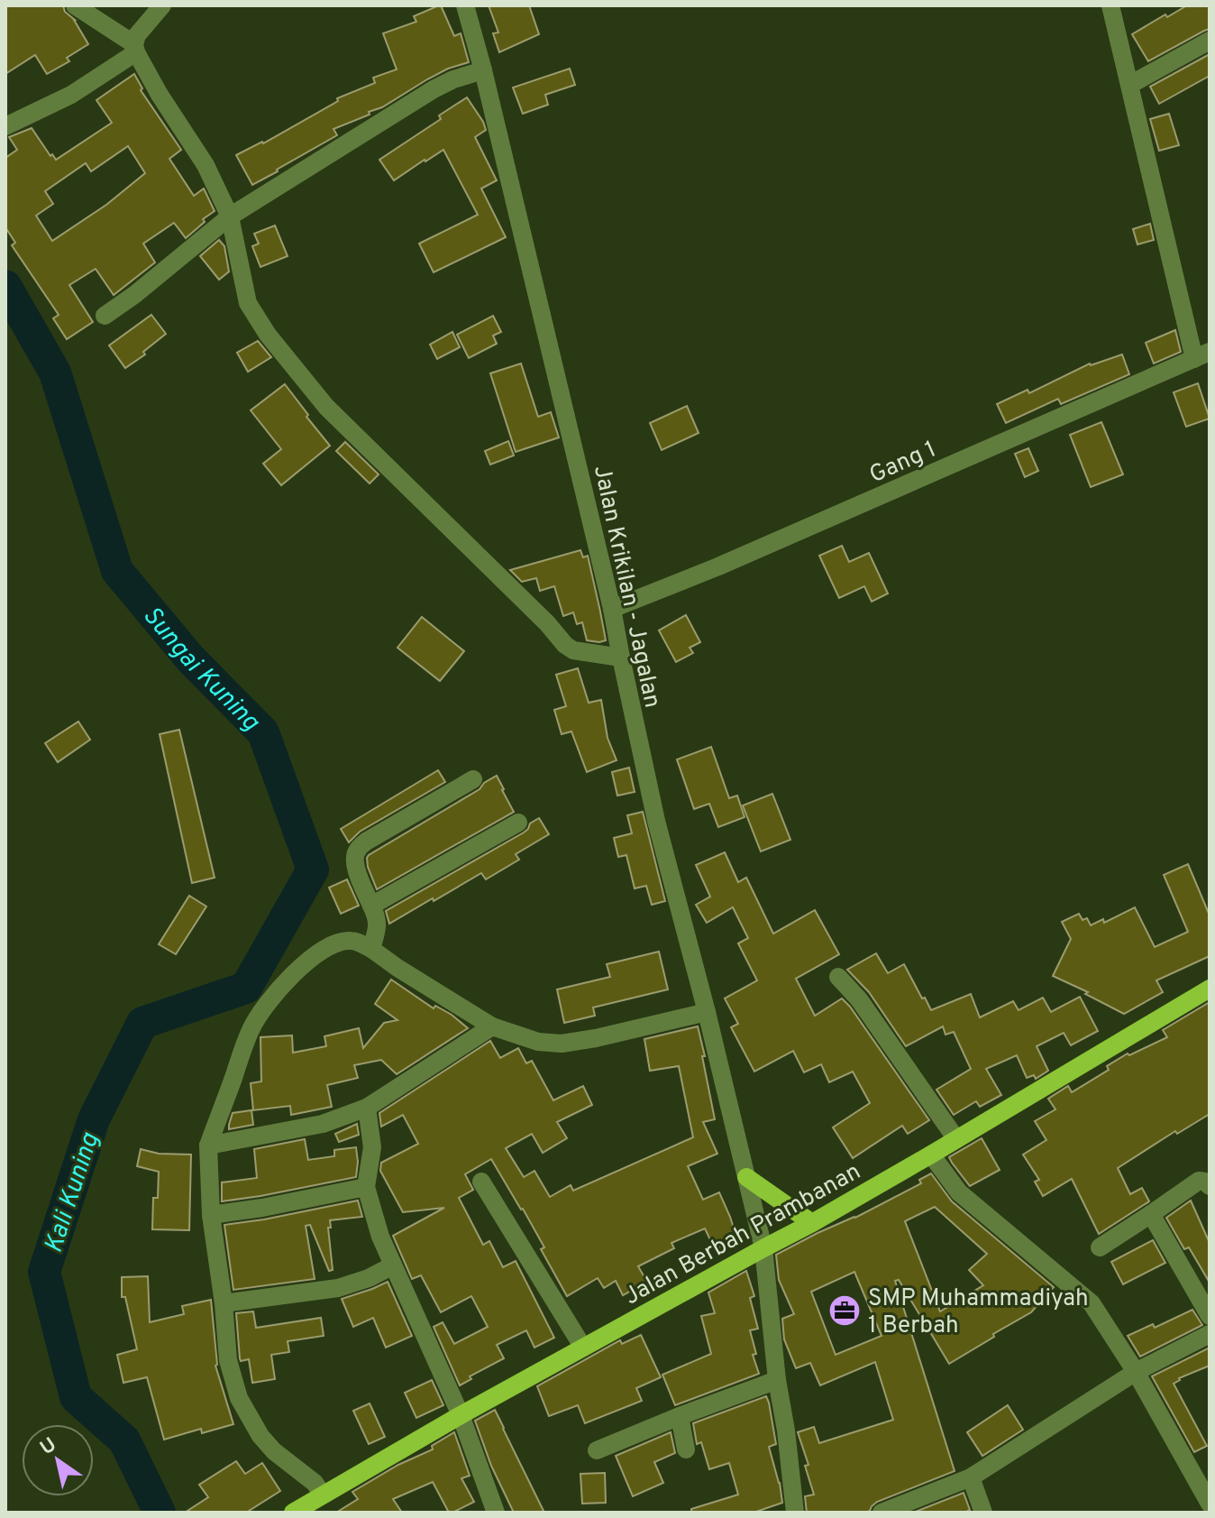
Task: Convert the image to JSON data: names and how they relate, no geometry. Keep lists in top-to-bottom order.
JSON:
{
  "streets": {
    "main road": ["Jalan Berbah Prambanan"],
    "street": ["Gang 1", "Jalan Krikilan - Jagalan"]
  },
  "crossings": [
    ["Gang 1", "Jalan Krikilan - Jagalan"],
    ["Jalan Krikilan - Jagalan", "Jalan Berbah Prambanan"]
  ],
  "water": ["Sungai Kuning", "Kali Kuning"],
  "places": {
    "office": ["SMP Muhammadiyah 1 Berbah"]
  },
  "north": "top left"
}
